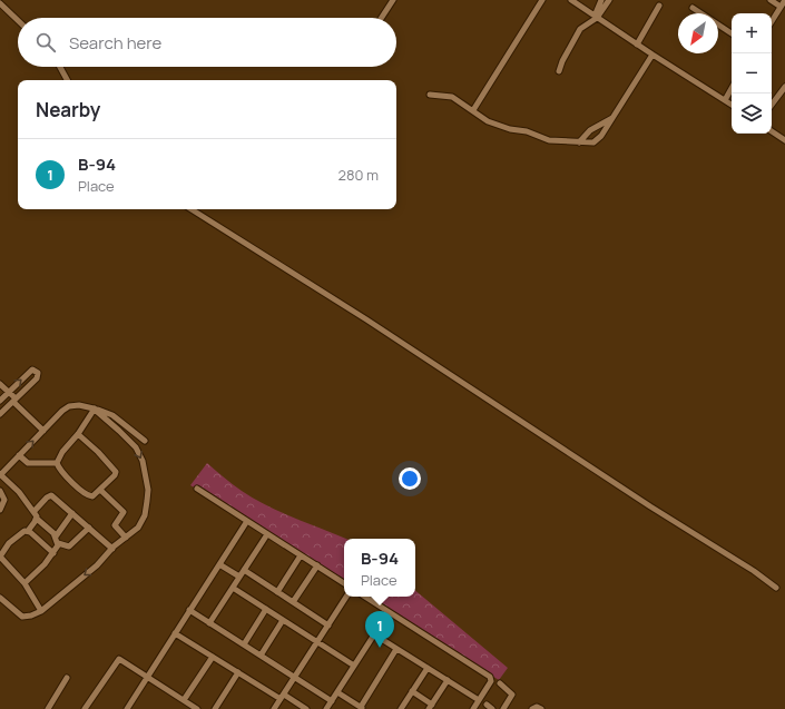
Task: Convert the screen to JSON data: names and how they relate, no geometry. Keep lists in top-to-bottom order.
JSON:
{
  "north": "bottom left",
  "page": {
    "map_buttons": ["+", "−"],
    "search": "Search here",
    "heading": "Nearby",
    "list": [
      {
        "mark": "1",
        "name": "B-94",
        "note": "Place",
        "value": "280 m"
      }
    ],
    "popup": ["B-94", "Place"],
    "pins": "1"
  }
}
